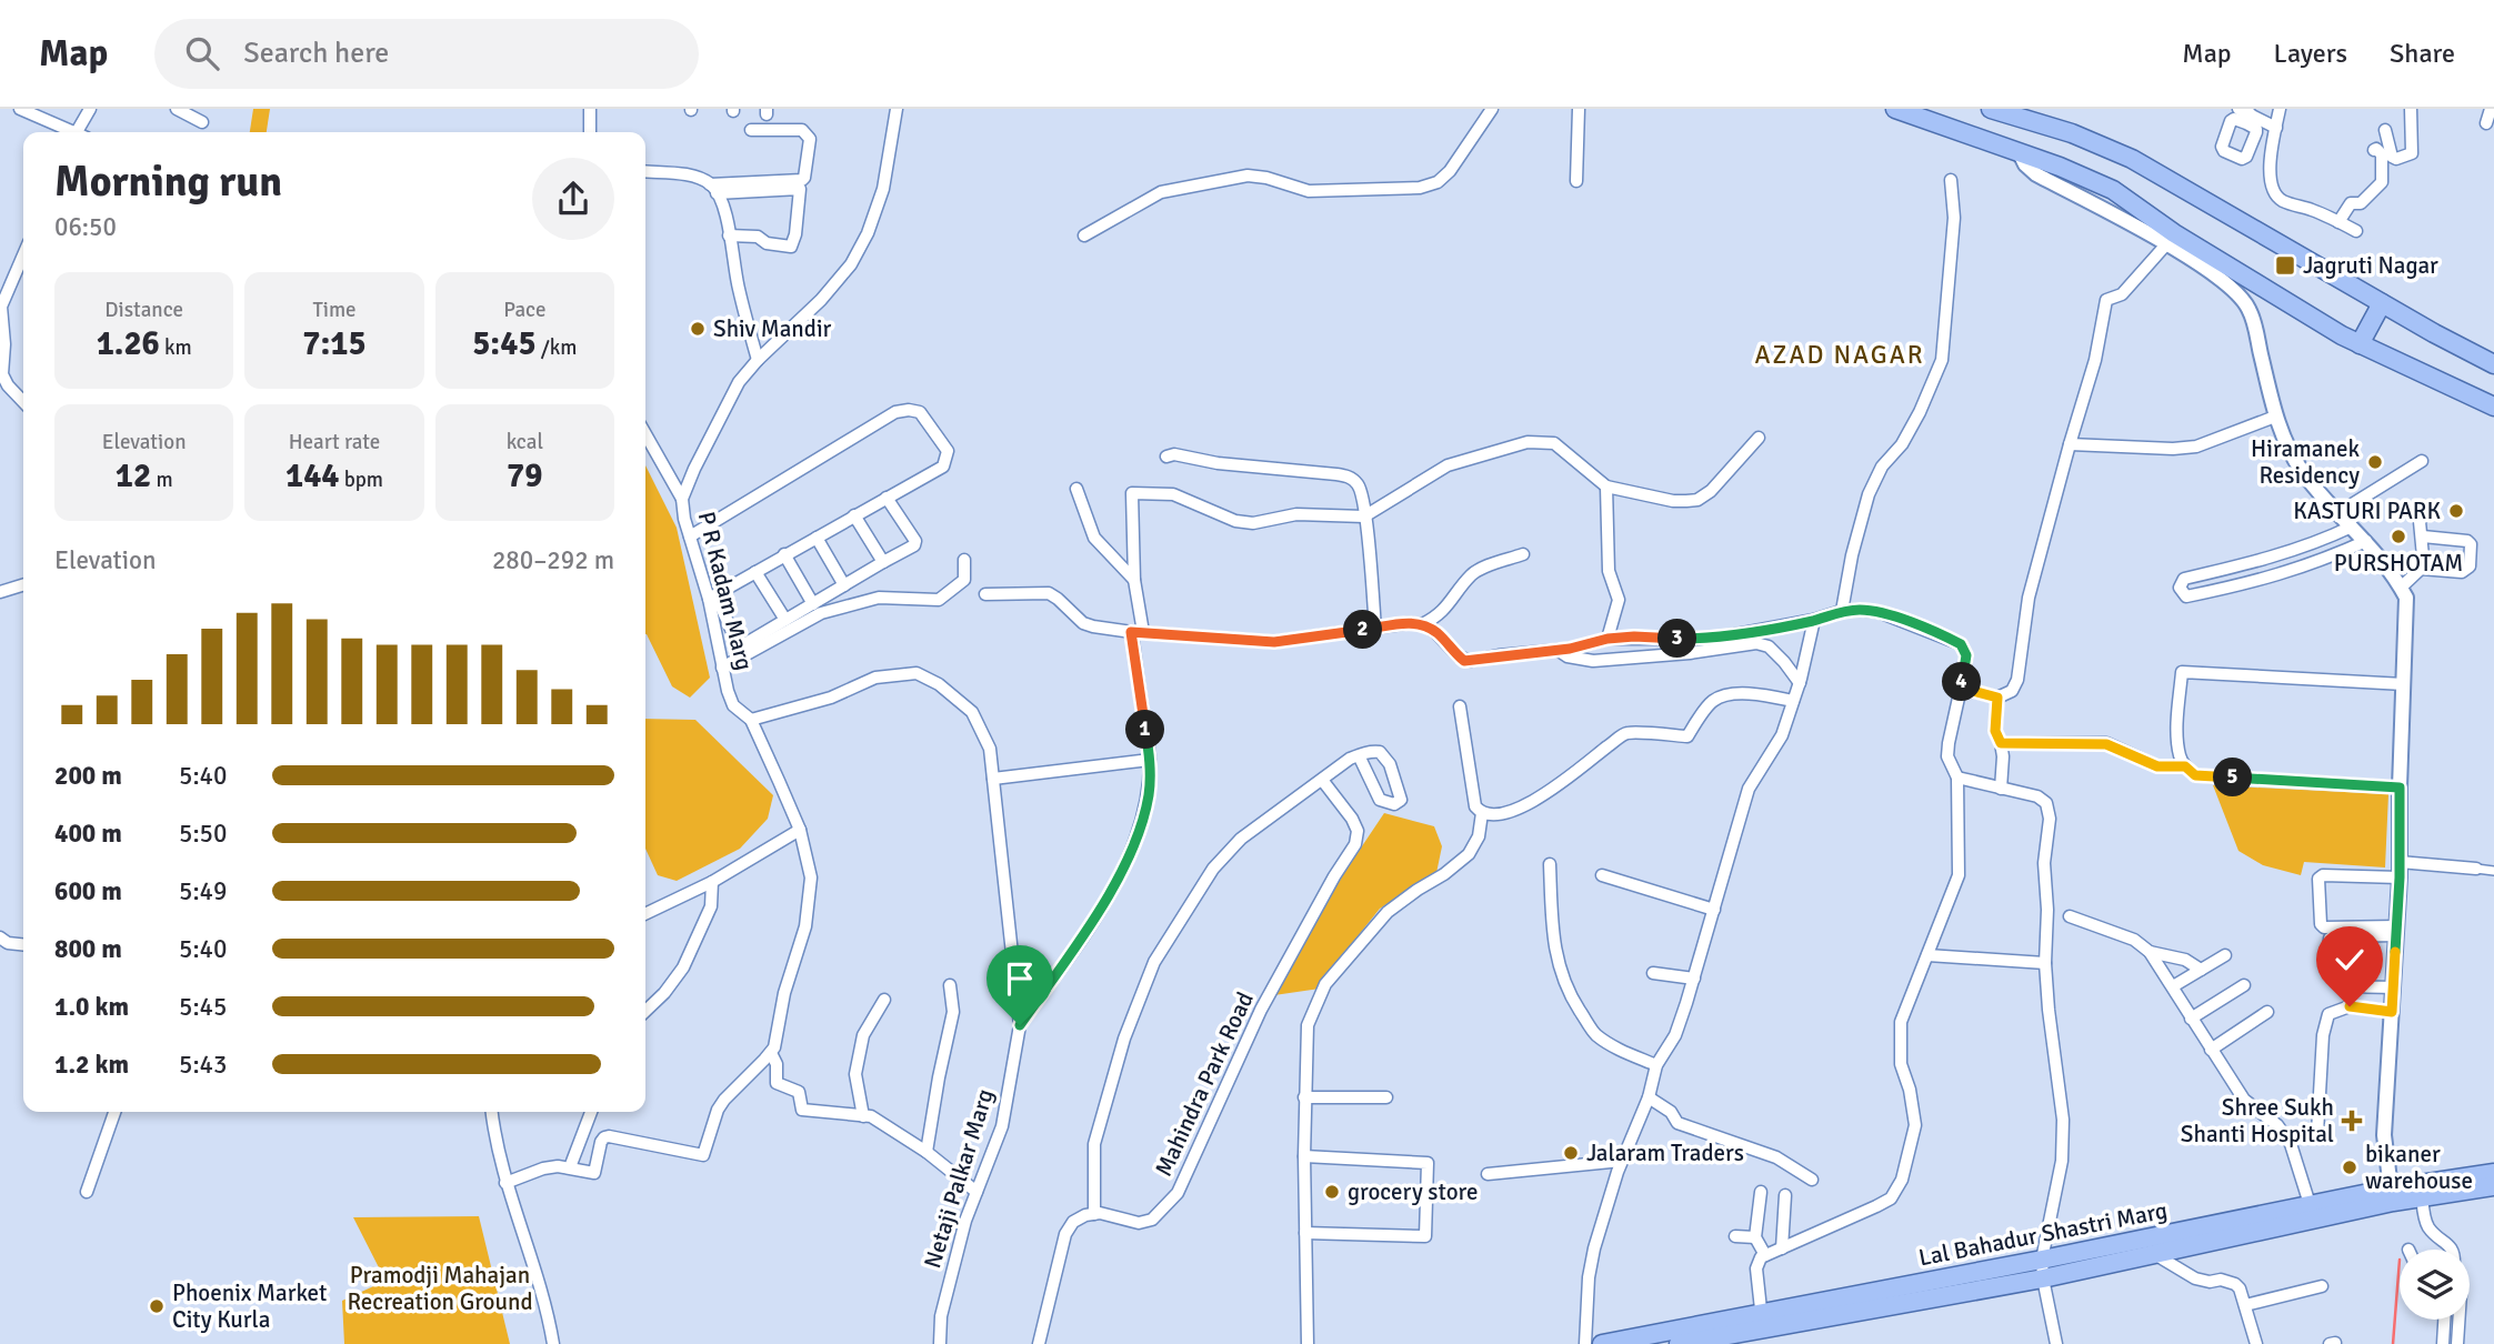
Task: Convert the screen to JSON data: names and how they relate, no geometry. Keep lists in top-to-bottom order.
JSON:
{
  "streets": {
    "main road": ["Lal Bahadur Shastri Marg"],
    "street": ["P R Kadam Marg", "Mahindra Park Road", "Netaji Palkar Marg"]
  },
  "crossings": [
    ["P R Kadam Marg", "Netaji Palkar Marg"]
  ],
  "districts": ["AZAD NAGAR"],
  "parks": ["Pramodji Mahajan Recreation Ground"],
  "places": {
    "transit": ["Jagruti Nagar"],
    "other": [
      "Shiv Mandir",
      "Hiramanek Residency",
      "KASTURI PARK",
      "PURSHOTAM",
      "Jalaram Traders",
      "bikaner warehouse",
      "grocery store",
      "Phoenix Market City Kurla"
    ],
    "health": ["Shree Sukh Shanti Hospital"]
  },
  "page": {
    "header": "Map",
    "search": "Search here",
    "nav": ["Map", "Layers", "Share"],
    "heading": ["Morning run", "06:50"],
    "stats": [
      ["Distance", "1.26 km"],
      ["Time", "7:15"],
      ["Pace", "5:45 /km"],
      ["Elevation", "12 m"],
      ["Heart rate", "144 bpm"],
      ["kcal", "79"]
    ],
    "chart": ["Elevation", "280–292 m"],
    "pins": [
      "2",
      "3",
      "4",
      "1",
      "5"
    ],
    "list": [
      {
        "name": "200 m",
        "note": "5:40"
      },
      {
        "name": "400 m",
        "note": "5:50"
      },
      {
        "name": "600 m",
        "note": "5:49"
      },
      {
        "name": "800 m",
        "note": "5:40"
      },
      {
        "name": "1.0 km",
        "note": "5:45"
      },
      {
        "name": "1.2 km",
        "note": "5:43"
      }
    ]
  }
}
